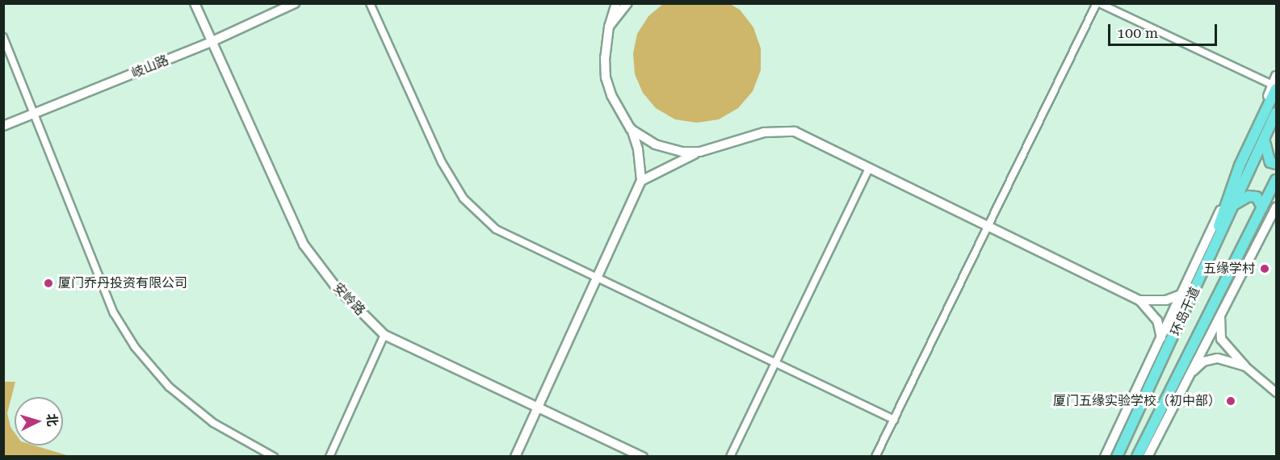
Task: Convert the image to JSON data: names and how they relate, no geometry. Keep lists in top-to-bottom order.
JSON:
{
  "streets": {
    "highway": ["环岛干道"],
    "main road": ["岐山路", "安岭路"]
  },
  "crossings": [
    ["岐山路", "安岭路"]
  ],
  "places": ["五缘学村", "厦门乔丹投资有限公司", "厦门五缘实验学校（初中部）"],
  "scale_bar": "100 m",
  "north": "right"
}
